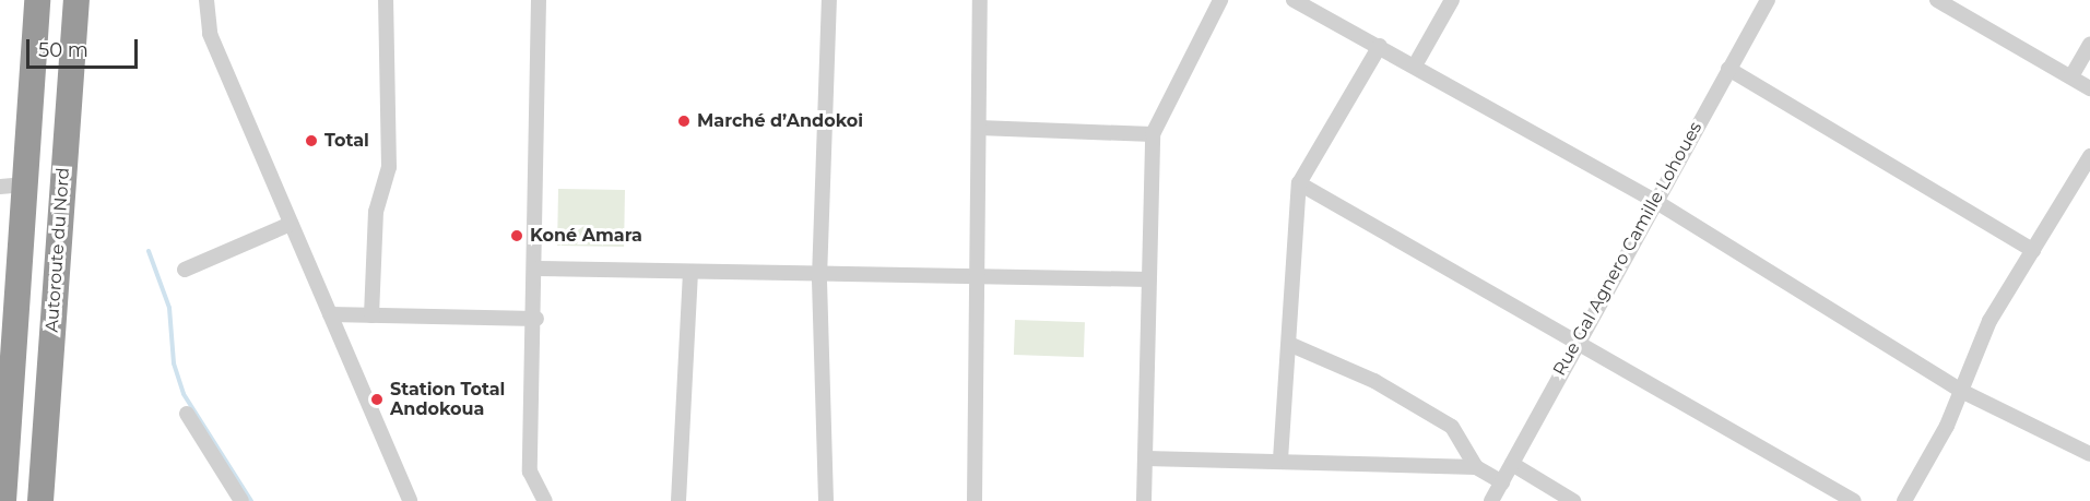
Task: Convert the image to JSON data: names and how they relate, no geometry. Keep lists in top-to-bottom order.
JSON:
{
  "streets": {
    "highway": ["Autoroute du Nord"],
    "street": ["Rue Gal Agnero Camille Lohoues"]
  },
  "places": [
    "Marché d’Andokoi",
    "Total",
    "Koné Amara",
    "Station Total Andokoua"
  ],
  "scale_bar": "50 m"
}
